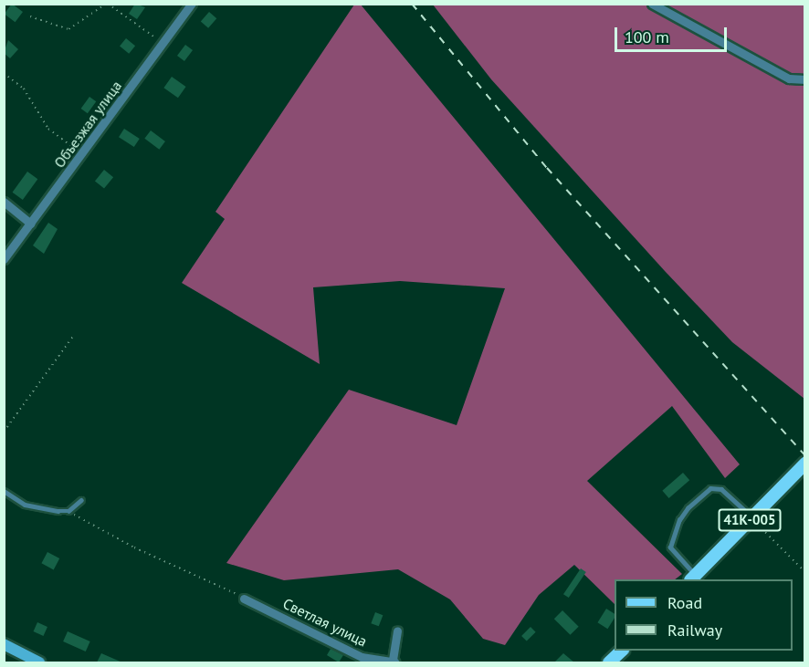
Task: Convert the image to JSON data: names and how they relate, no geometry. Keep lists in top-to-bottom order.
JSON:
{
  "streets": {
    "main road": ["41К-005"],
    "street": ["Объезжая улица", "Светлая улица"]
  },
  "legend": ["Road", "Railway"],
  "scale_bar": "100 m"
}
